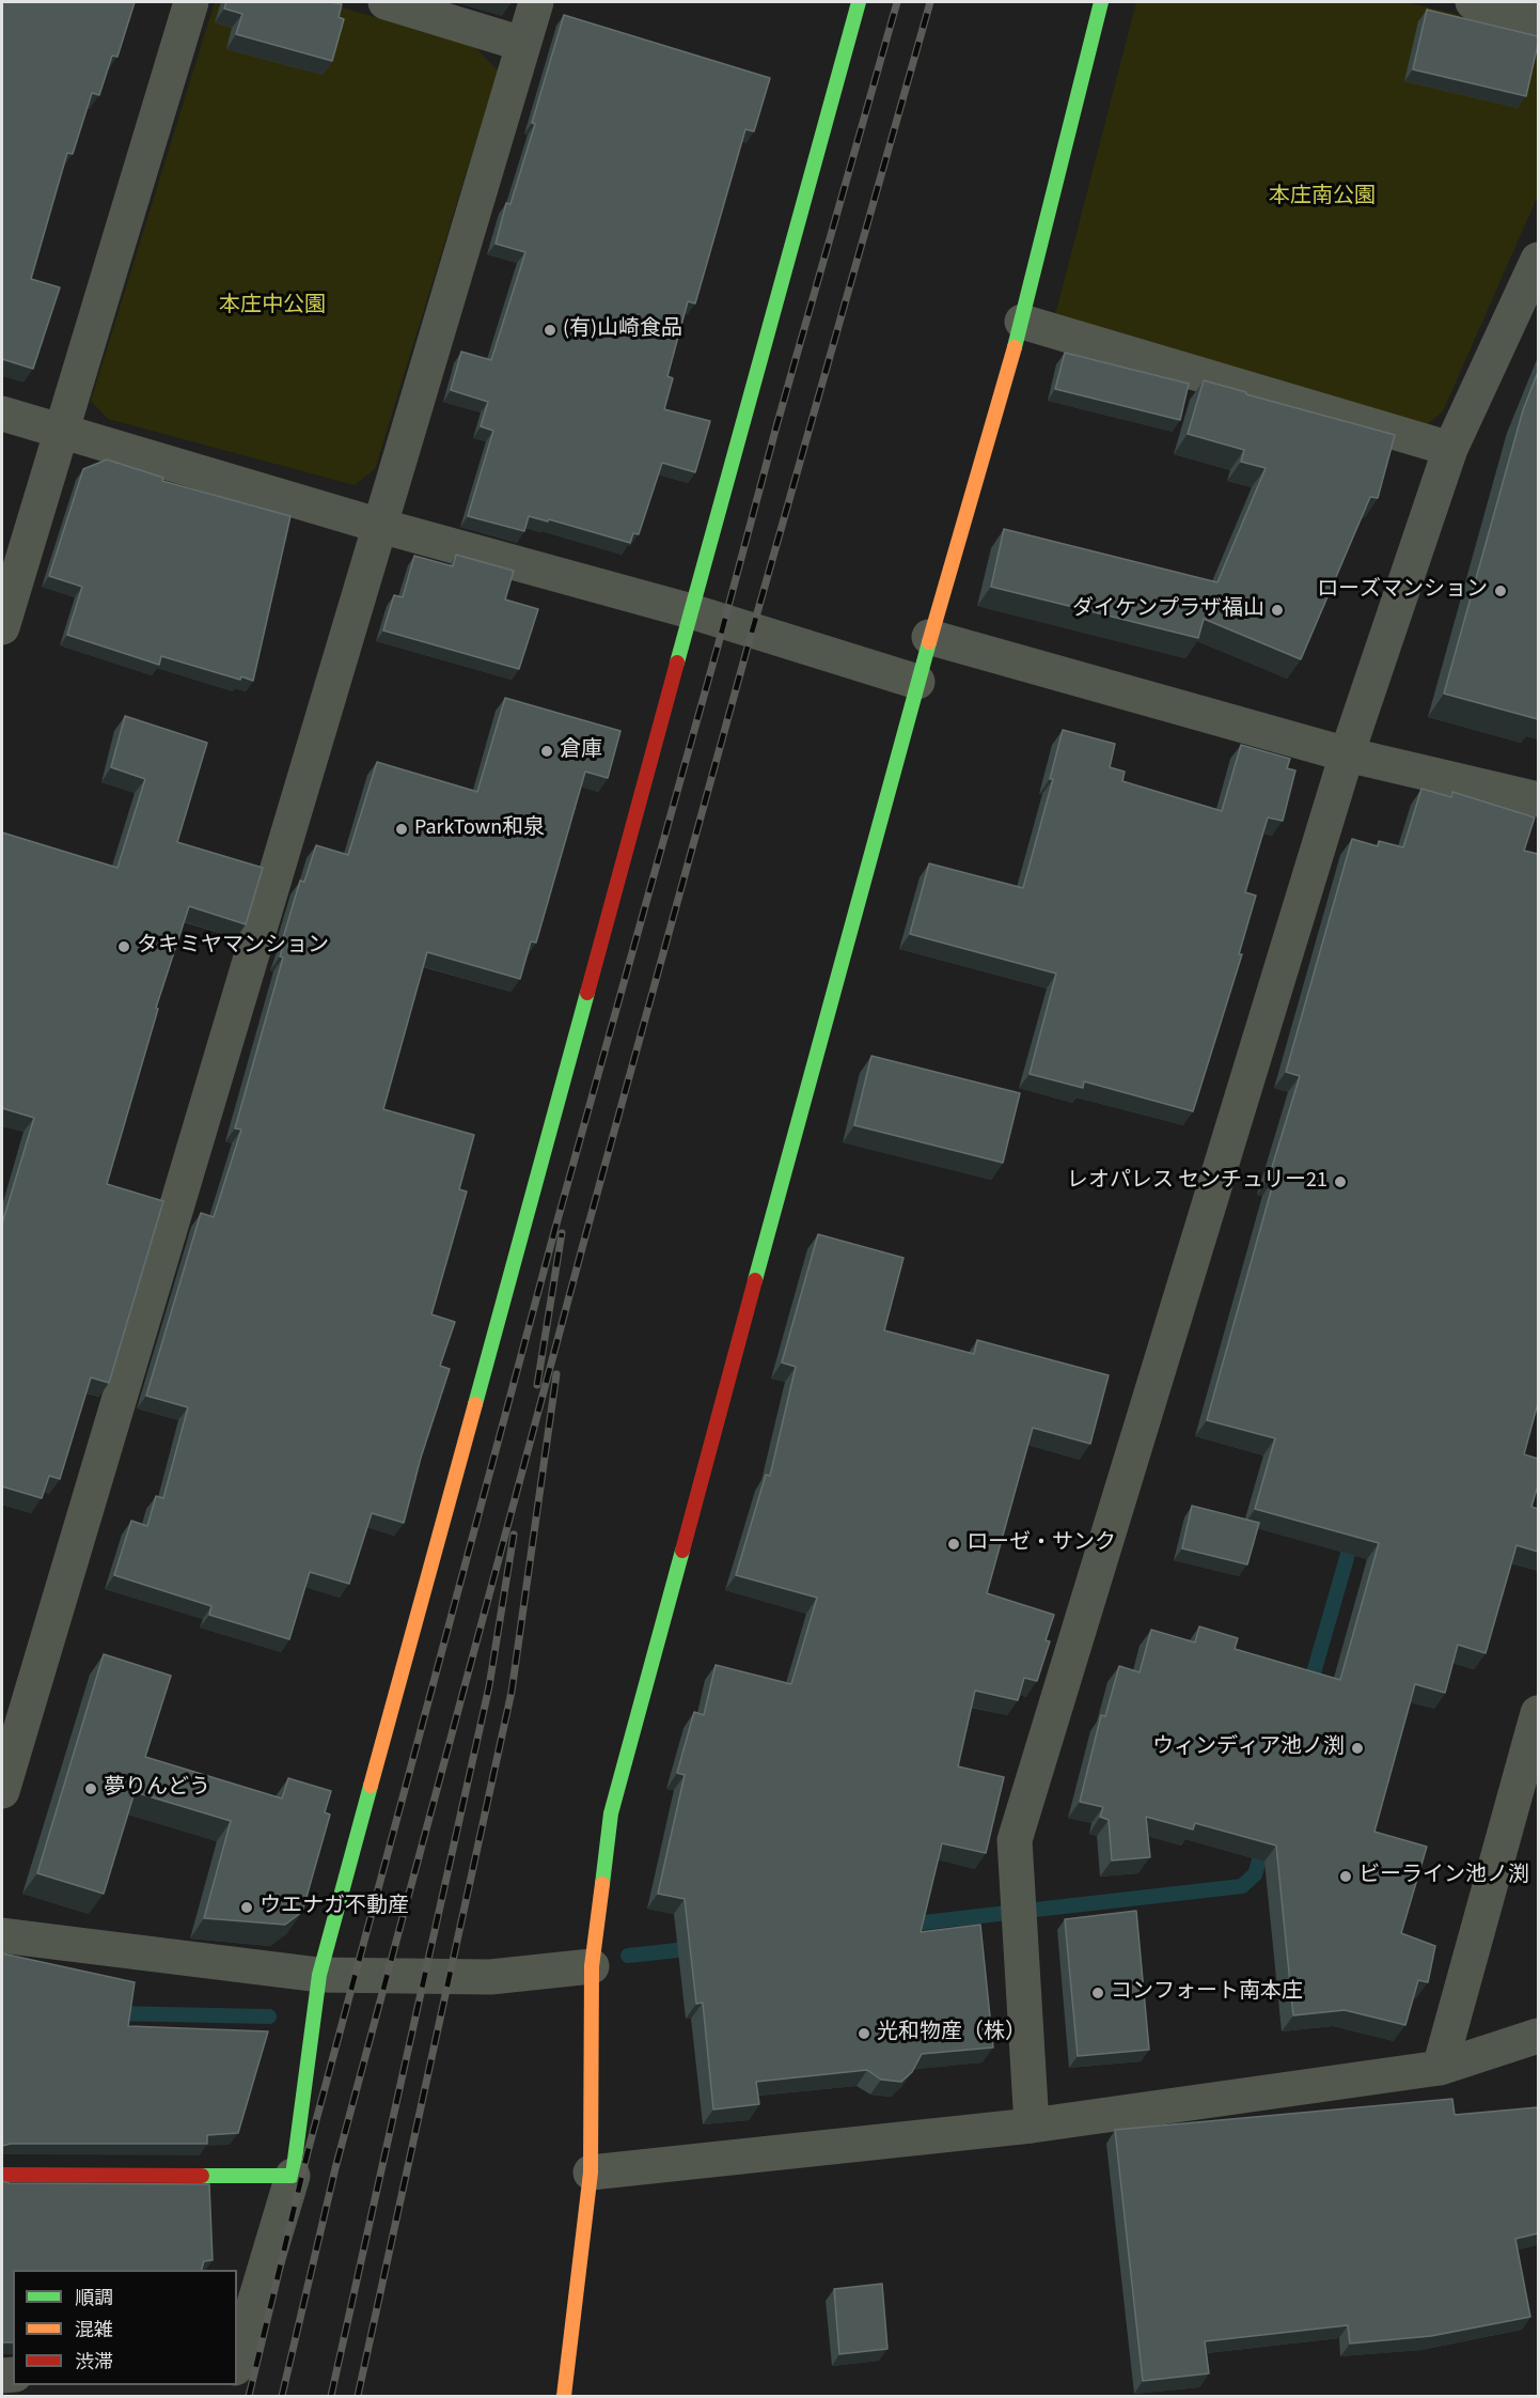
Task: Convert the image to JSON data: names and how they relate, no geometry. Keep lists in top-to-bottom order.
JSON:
{
  "parks": ["本庄南公園", "本庄中公園"],
  "places": [
    "(有)山崎食品",
    "ローズマンション",
    "ダイケンプラザ福山",
    "倉庫",
    "ParkTown和泉",
    "タキミヤマンション",
    "レオパレス センチュリー21",
    "ローゼ・サンク",
    "ウィンディア池ノ渕",
    "夢りんどう",
    "ビーライン池ノ渕",
    "ウエナガ不動産",
    "コンフォート南本庄",
    "光和物産（株）"
  ],
  "legend": ["順調", "混雑", "渋滞"]
}
